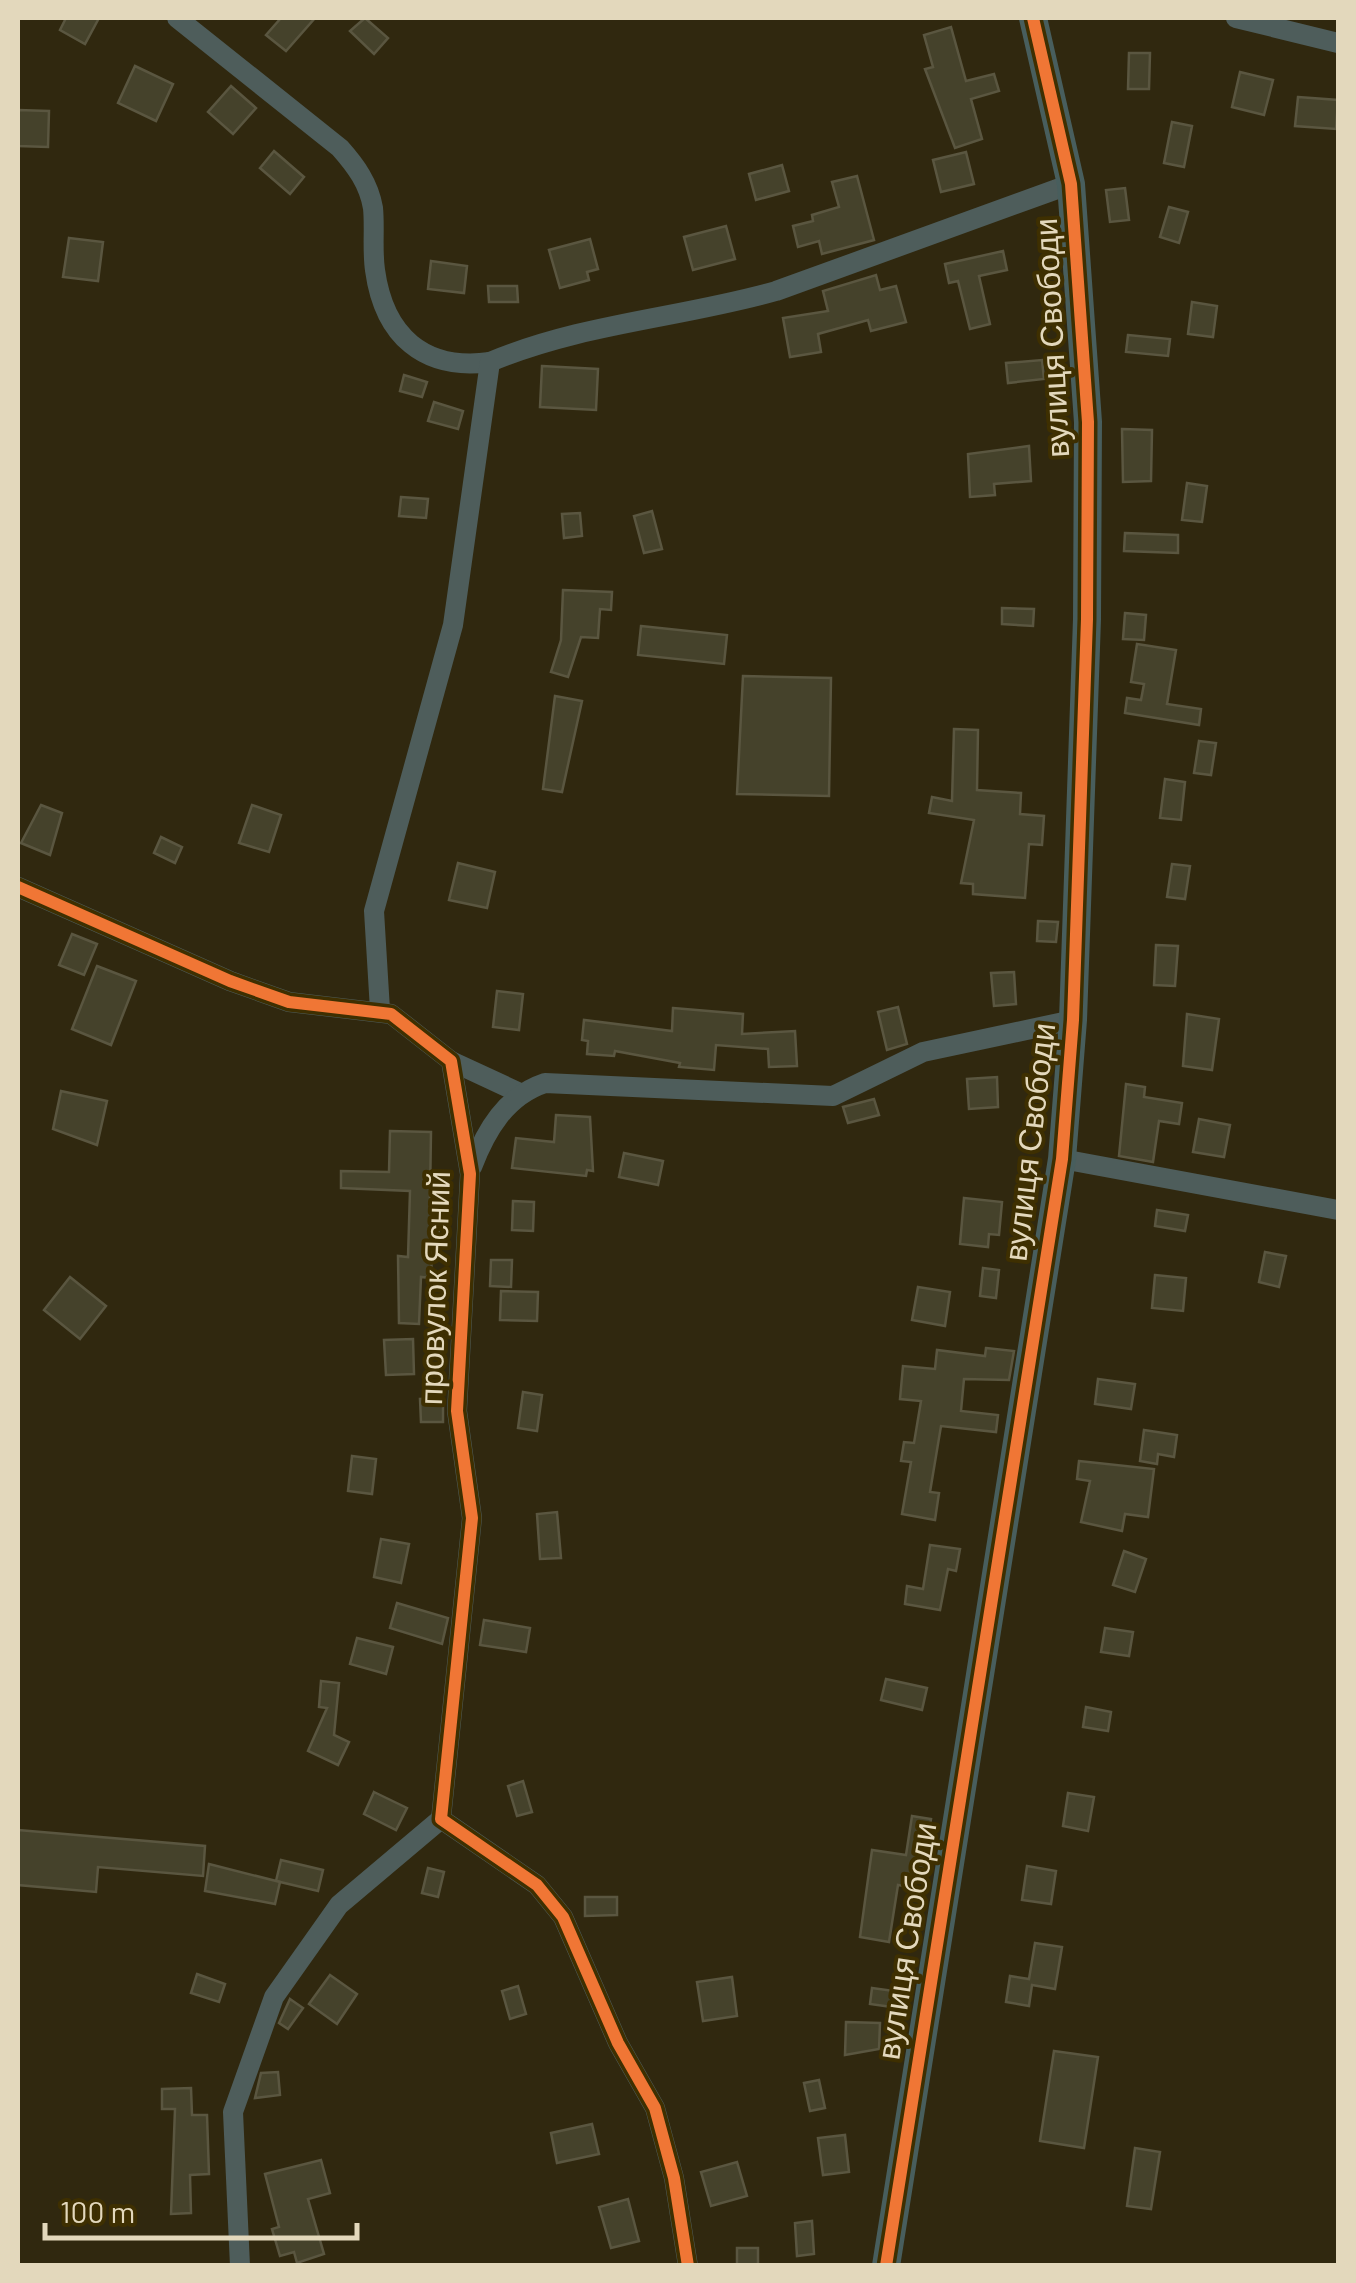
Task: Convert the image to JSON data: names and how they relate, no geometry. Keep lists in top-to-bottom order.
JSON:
{
  "streets": {
    "street": ["вулиця Свободи", "провулок Ясний"]
  },
  "scale_bar": "100 m"
}
